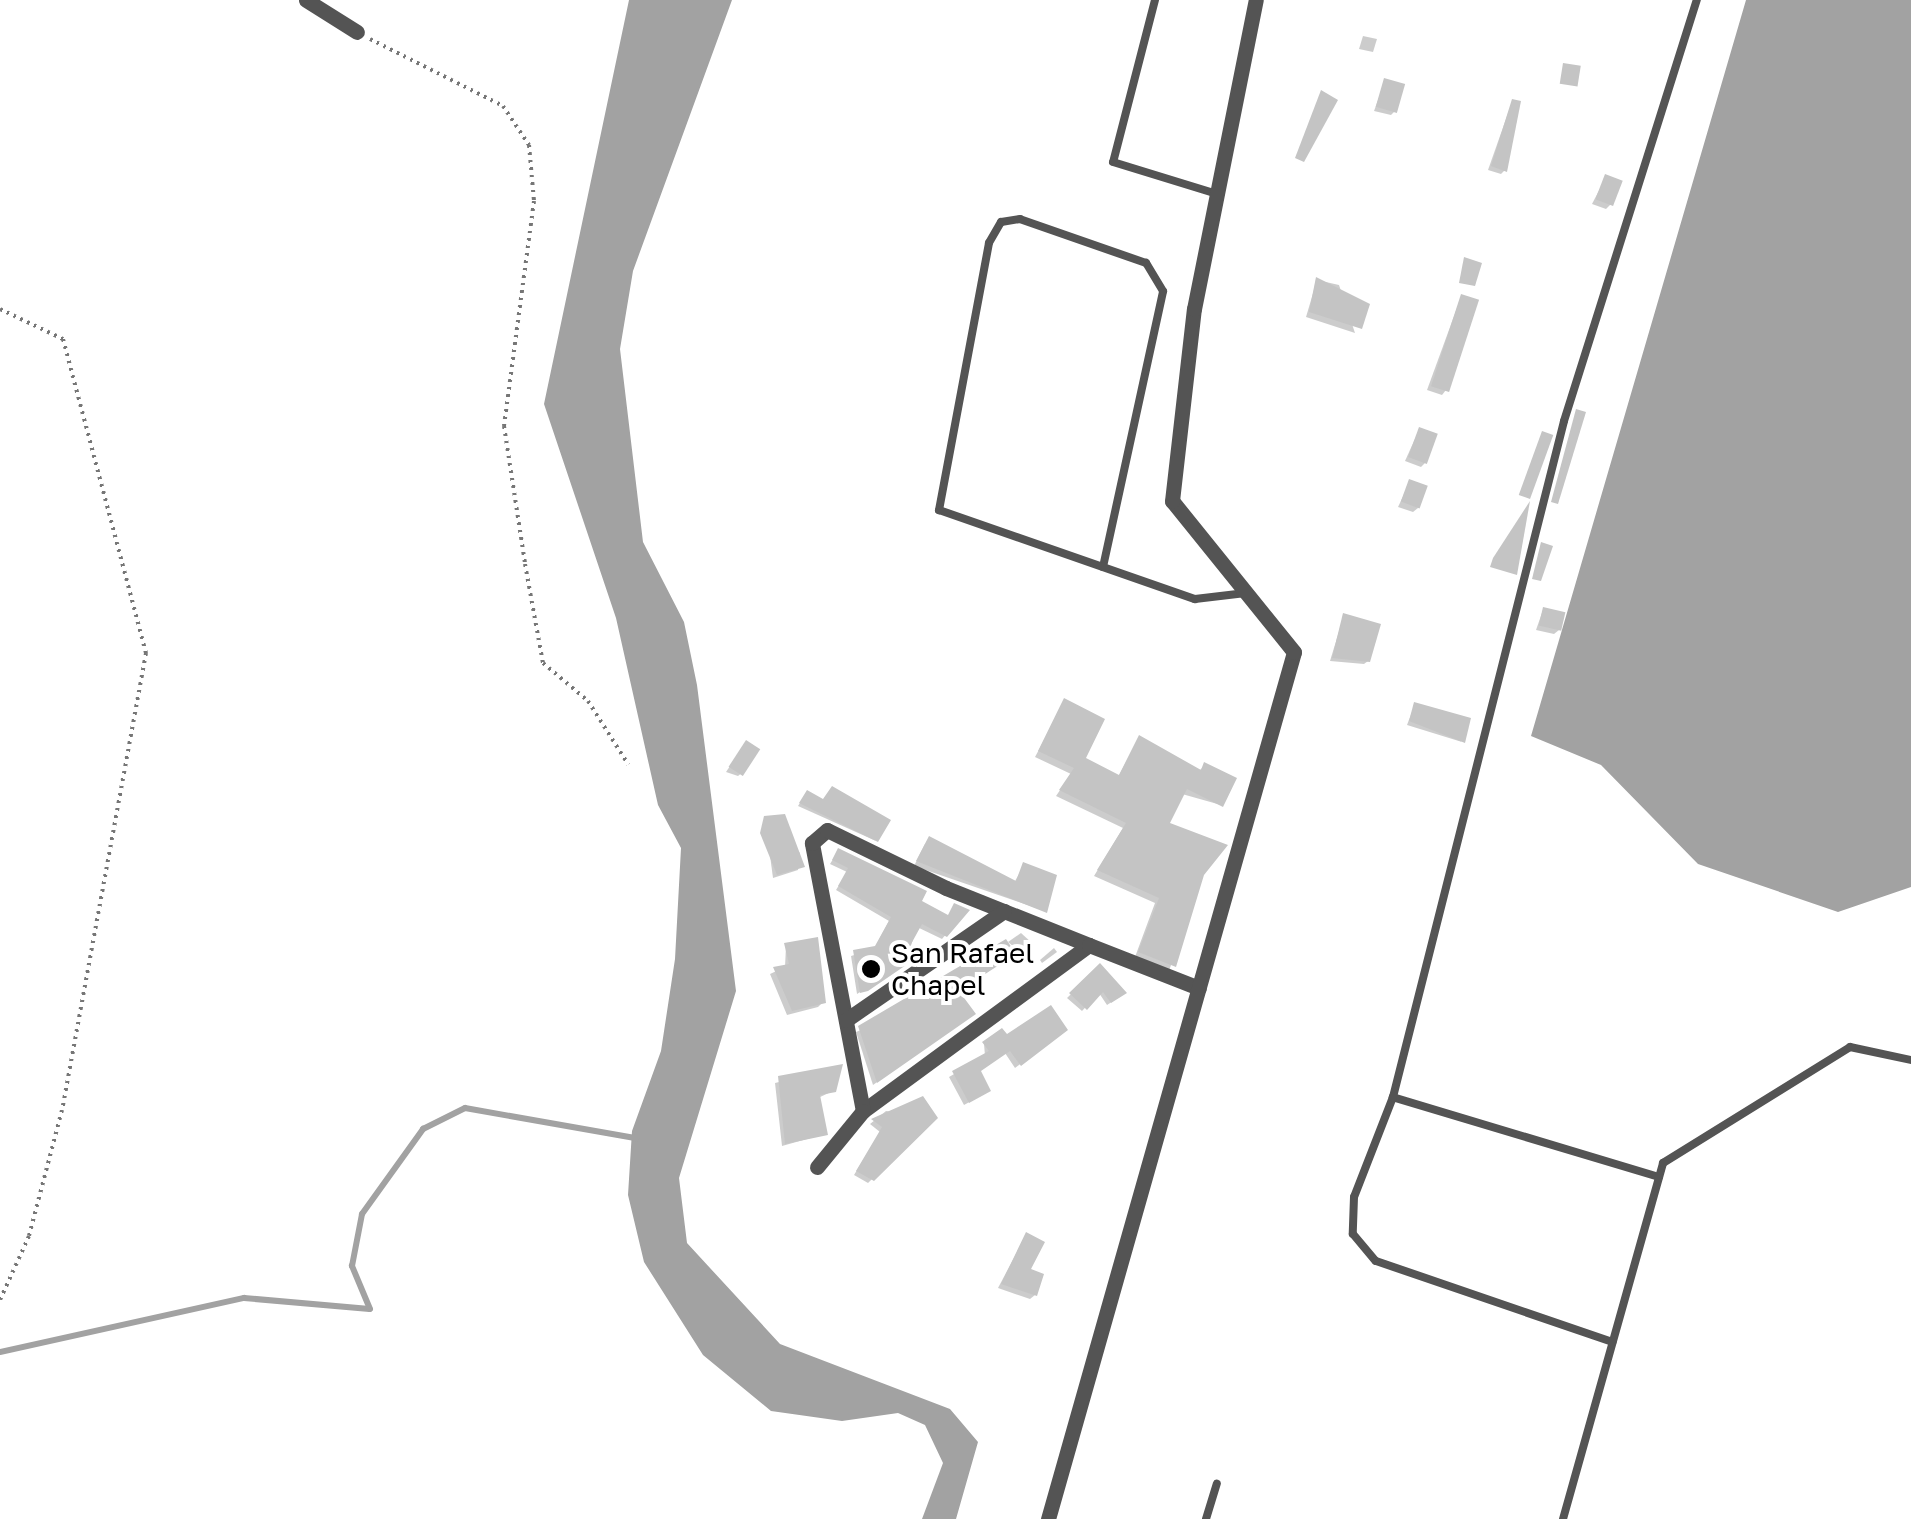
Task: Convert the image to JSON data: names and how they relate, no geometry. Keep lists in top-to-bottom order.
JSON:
{
  "places": ["San Rafael Chapel"]
}
